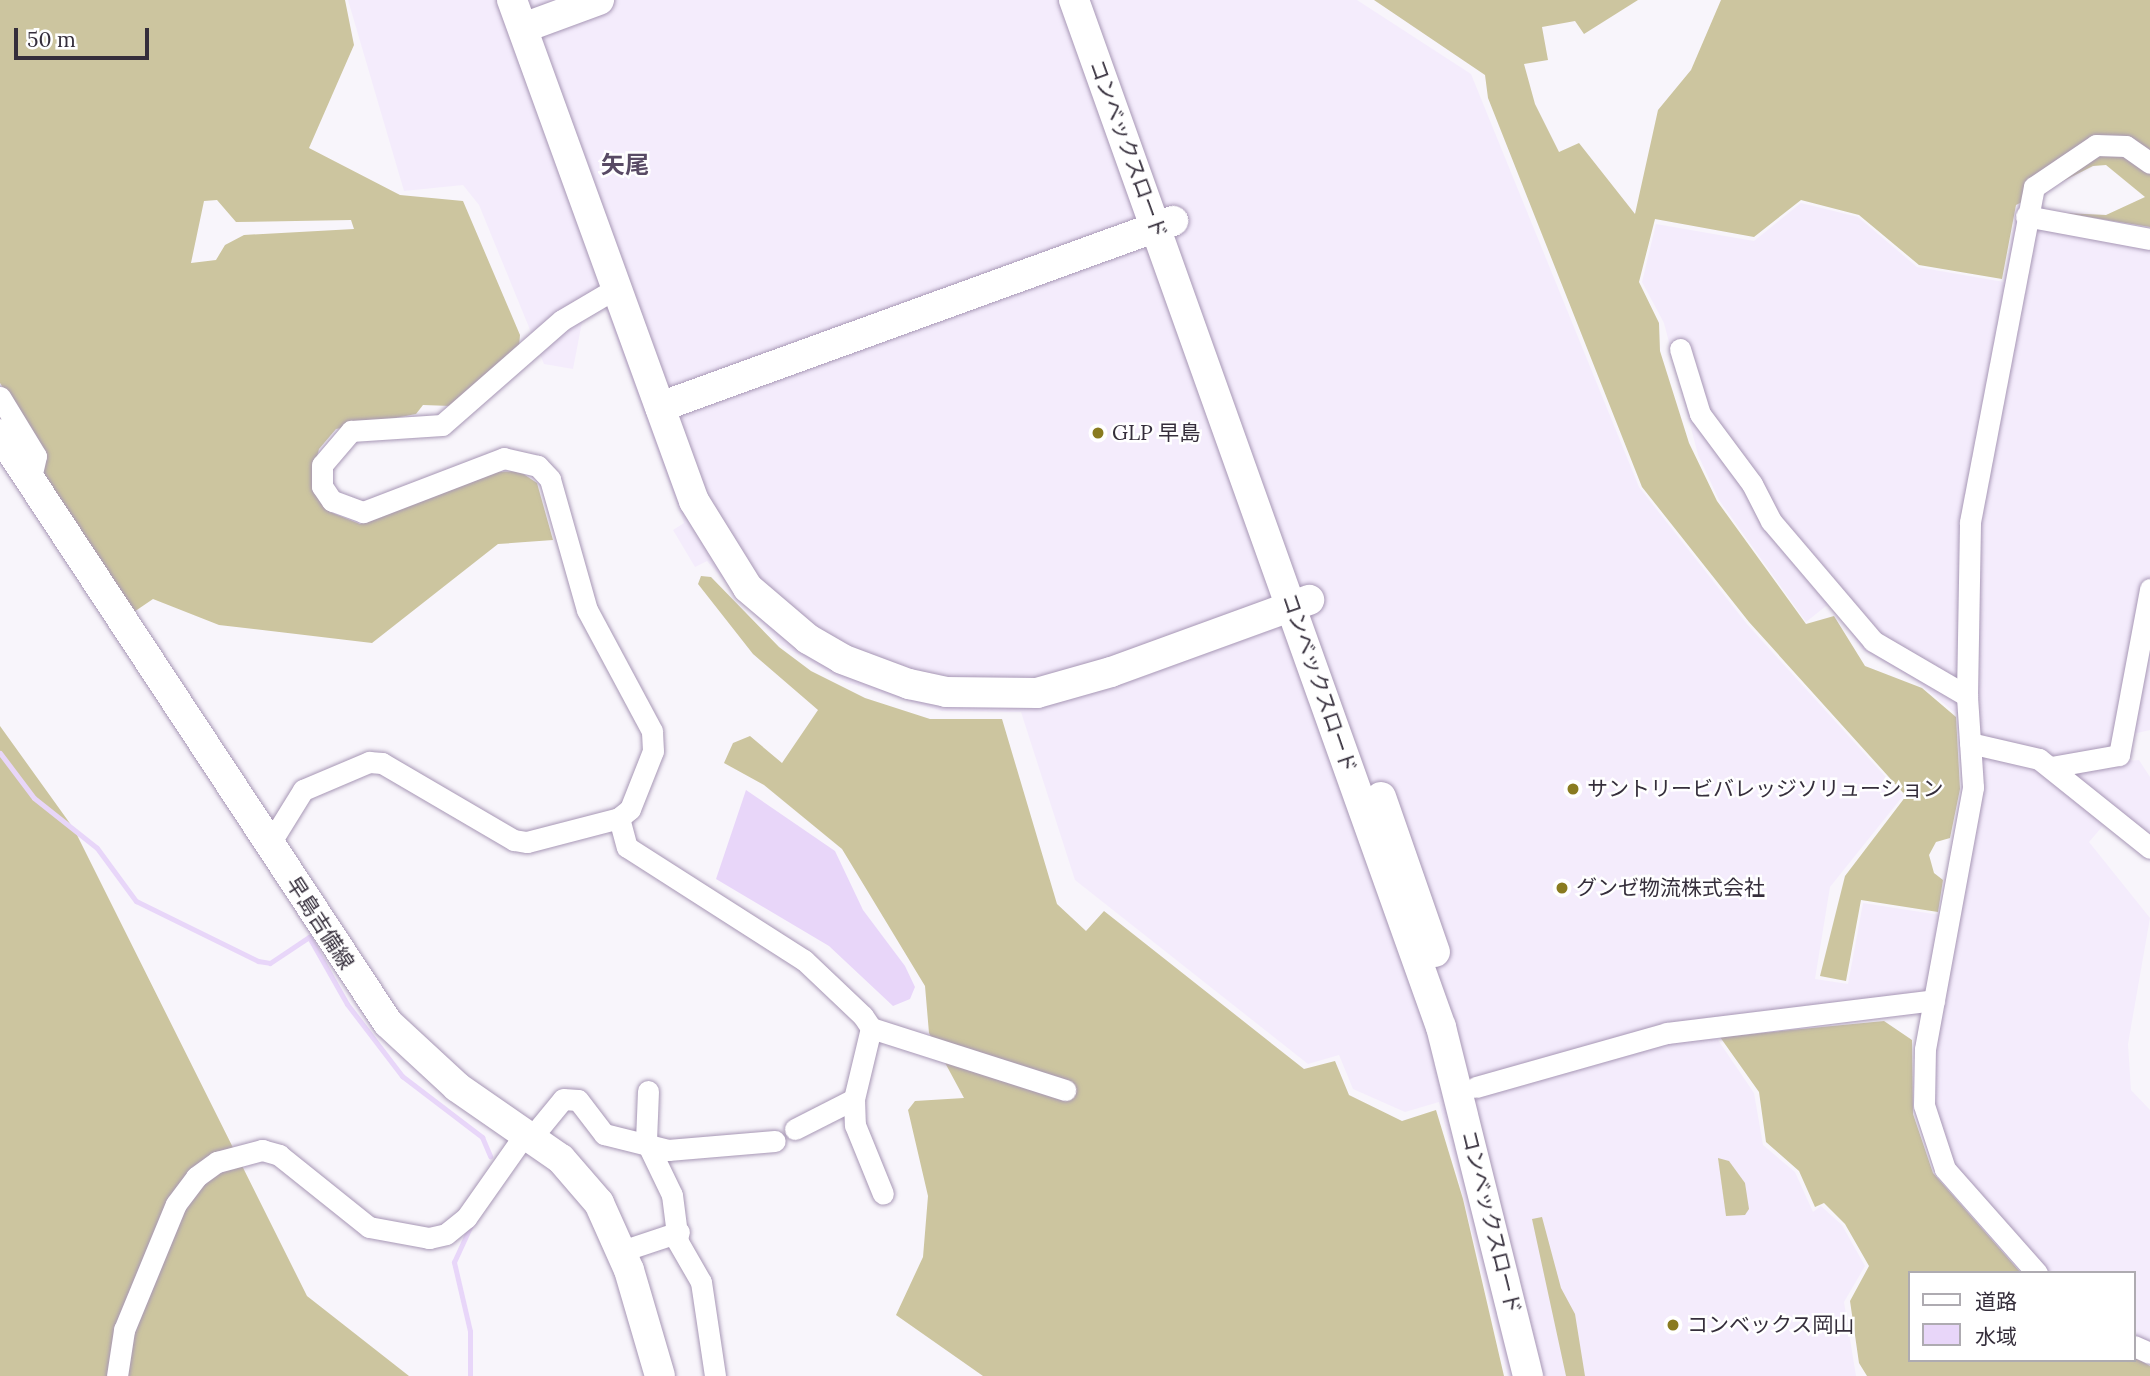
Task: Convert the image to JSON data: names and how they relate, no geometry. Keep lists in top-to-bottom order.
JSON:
{
  "streets": {
    "street": ["コンベックスロード", "早島吉備線"]
  },
  "districts": ["矢尾"],
  "places": [
    "GLP 早島",
    "サントリービバレッジソリューション",
    "グンゼ物流株式会社",
    "コンベックス岡山"
  ],
  "legend": ["道路", "水域"],
  "scale_bar": "50 m"
}
